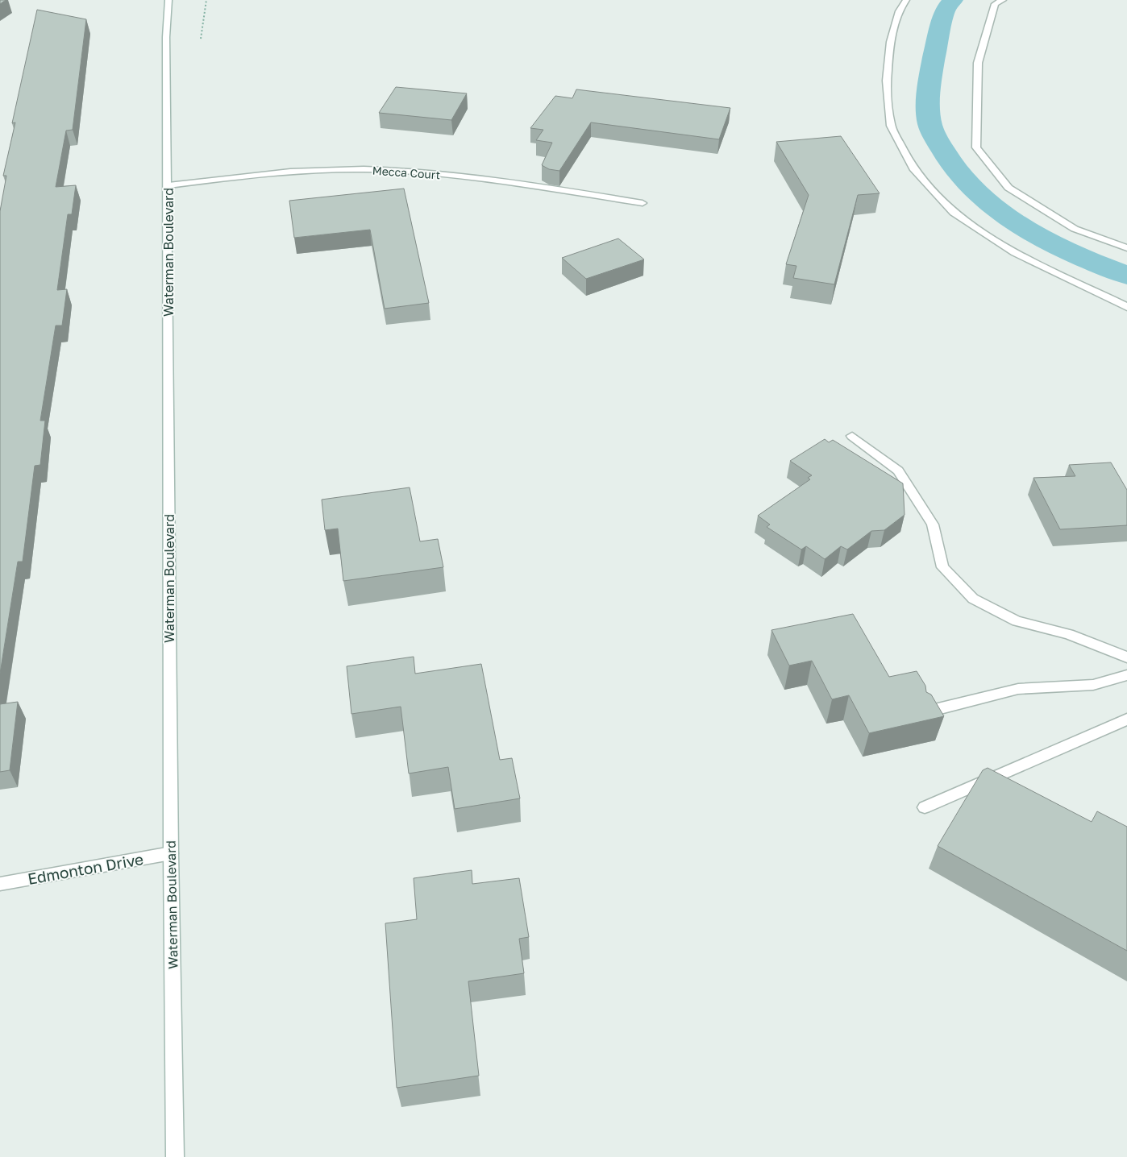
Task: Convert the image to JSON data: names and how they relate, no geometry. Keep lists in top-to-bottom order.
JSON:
{
  "streets": {
    "main road": ["Mecca Court", "Waterman Boulevard", "Edmonton Drive"]
  },
  "crossings": [
    ["Mecca Court", "Waterman Boulevard"],
    ["Waterman Boulevard", "Edmonton Drive"]
  ]
}
